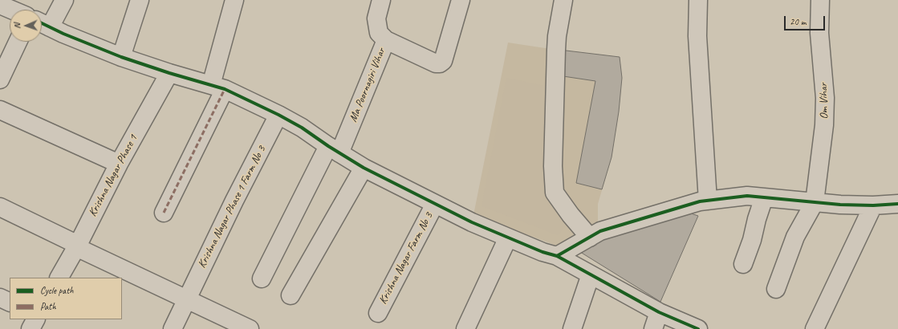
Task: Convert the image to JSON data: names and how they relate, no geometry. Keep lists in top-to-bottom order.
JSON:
{
  "streets": {
    "street": [
      "Ma Poornagiri Vihar",
      "Om Vihar",
      "Krishna Nagar Phase 1",
      "Krishna Nagar Phase 1 Farm No 3",
      "Krishna Nagar Farm No 3"
    ]
  },
  "legend": ["Cycle path", "Path"],
  "scale_bar": "20 m",
  "north": "left"
}
